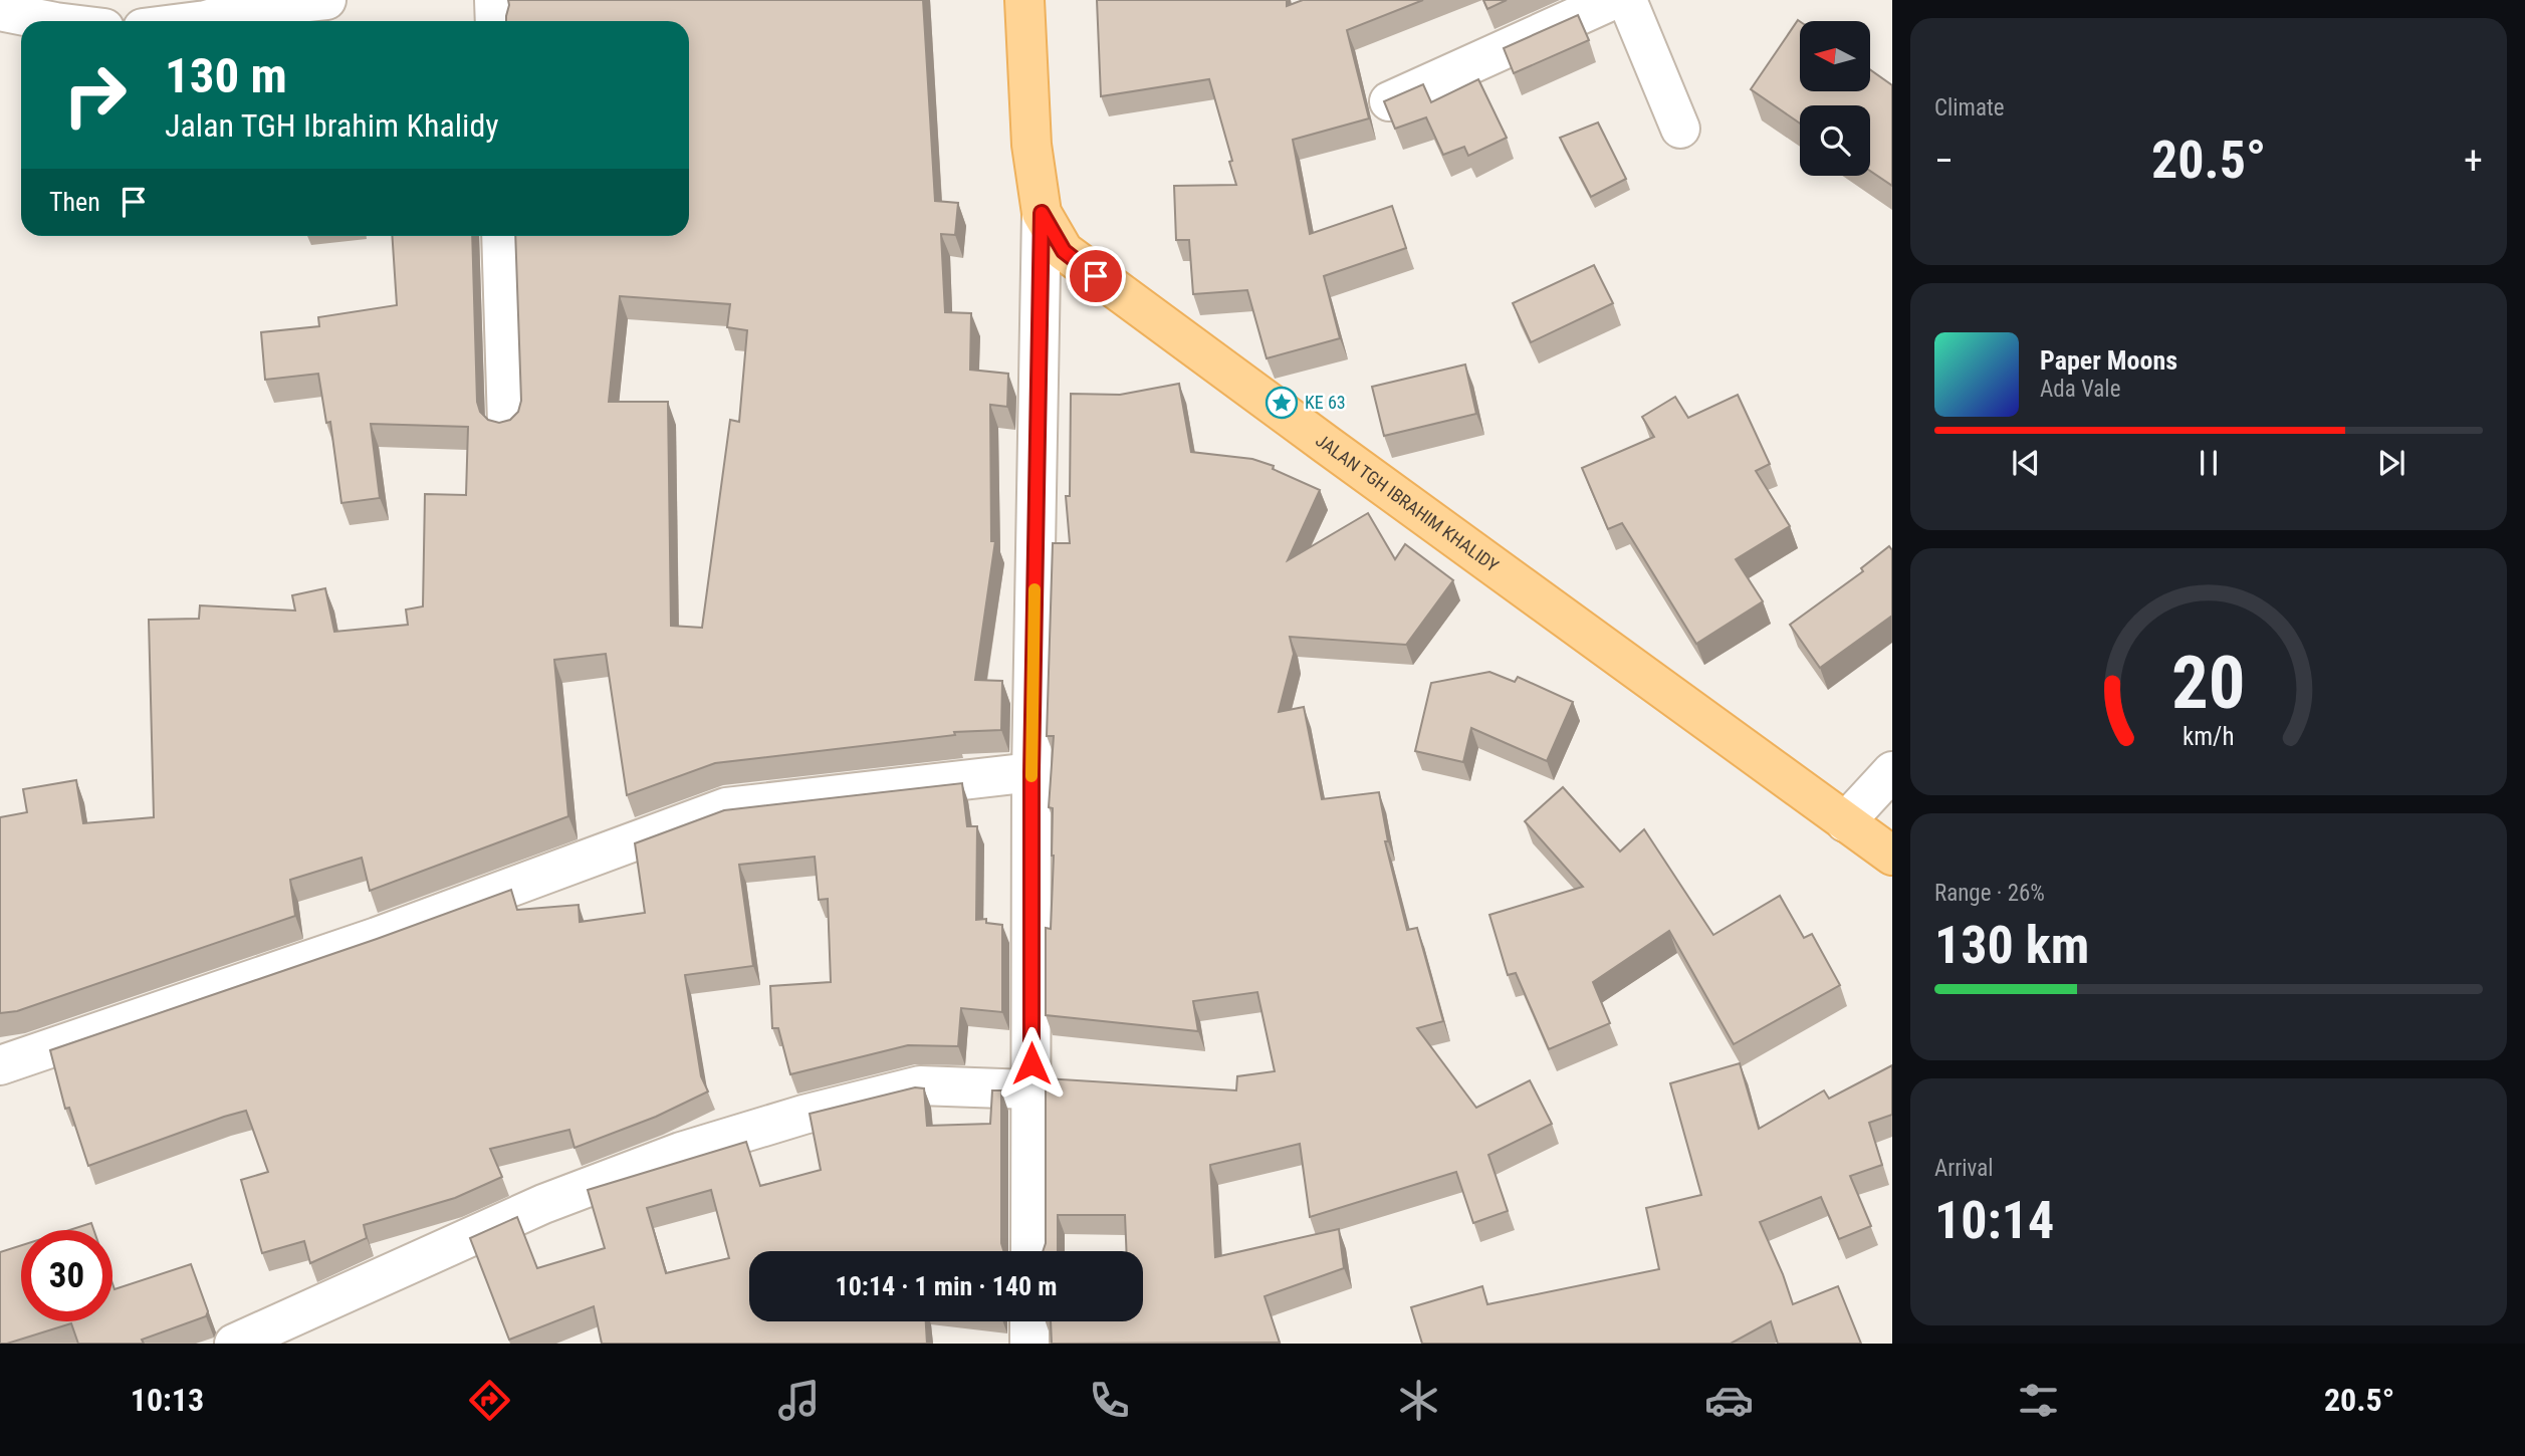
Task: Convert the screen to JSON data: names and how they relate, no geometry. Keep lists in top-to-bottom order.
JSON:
{
  "streets": {
    "main road": ["JALAN TGH IBRAHIM KHALIDY"]
  },
  "places": {
    "place": ["KE 63"]
  },
  "north": "left",
  "page": {
    "tile": [
      "Climate",
      ["Range · 26%", "130 km"],
      ["Arrival", "10:14"]
    ],
    "turn": ["130 m", "Jalan TGH Ibrahim Khalidy"],
    "heat": ["−", "20.5°", "+"],
    "then": "Then",
    "song": ["Paper Moons", "Ada Vale"],
    "limit": "30",
    "trip": "10:14 · 1 min · 140 m",
    "tabs": ["10:13", "20.5°"],
    "gauge": ["20", "km/h"]
  }
}
